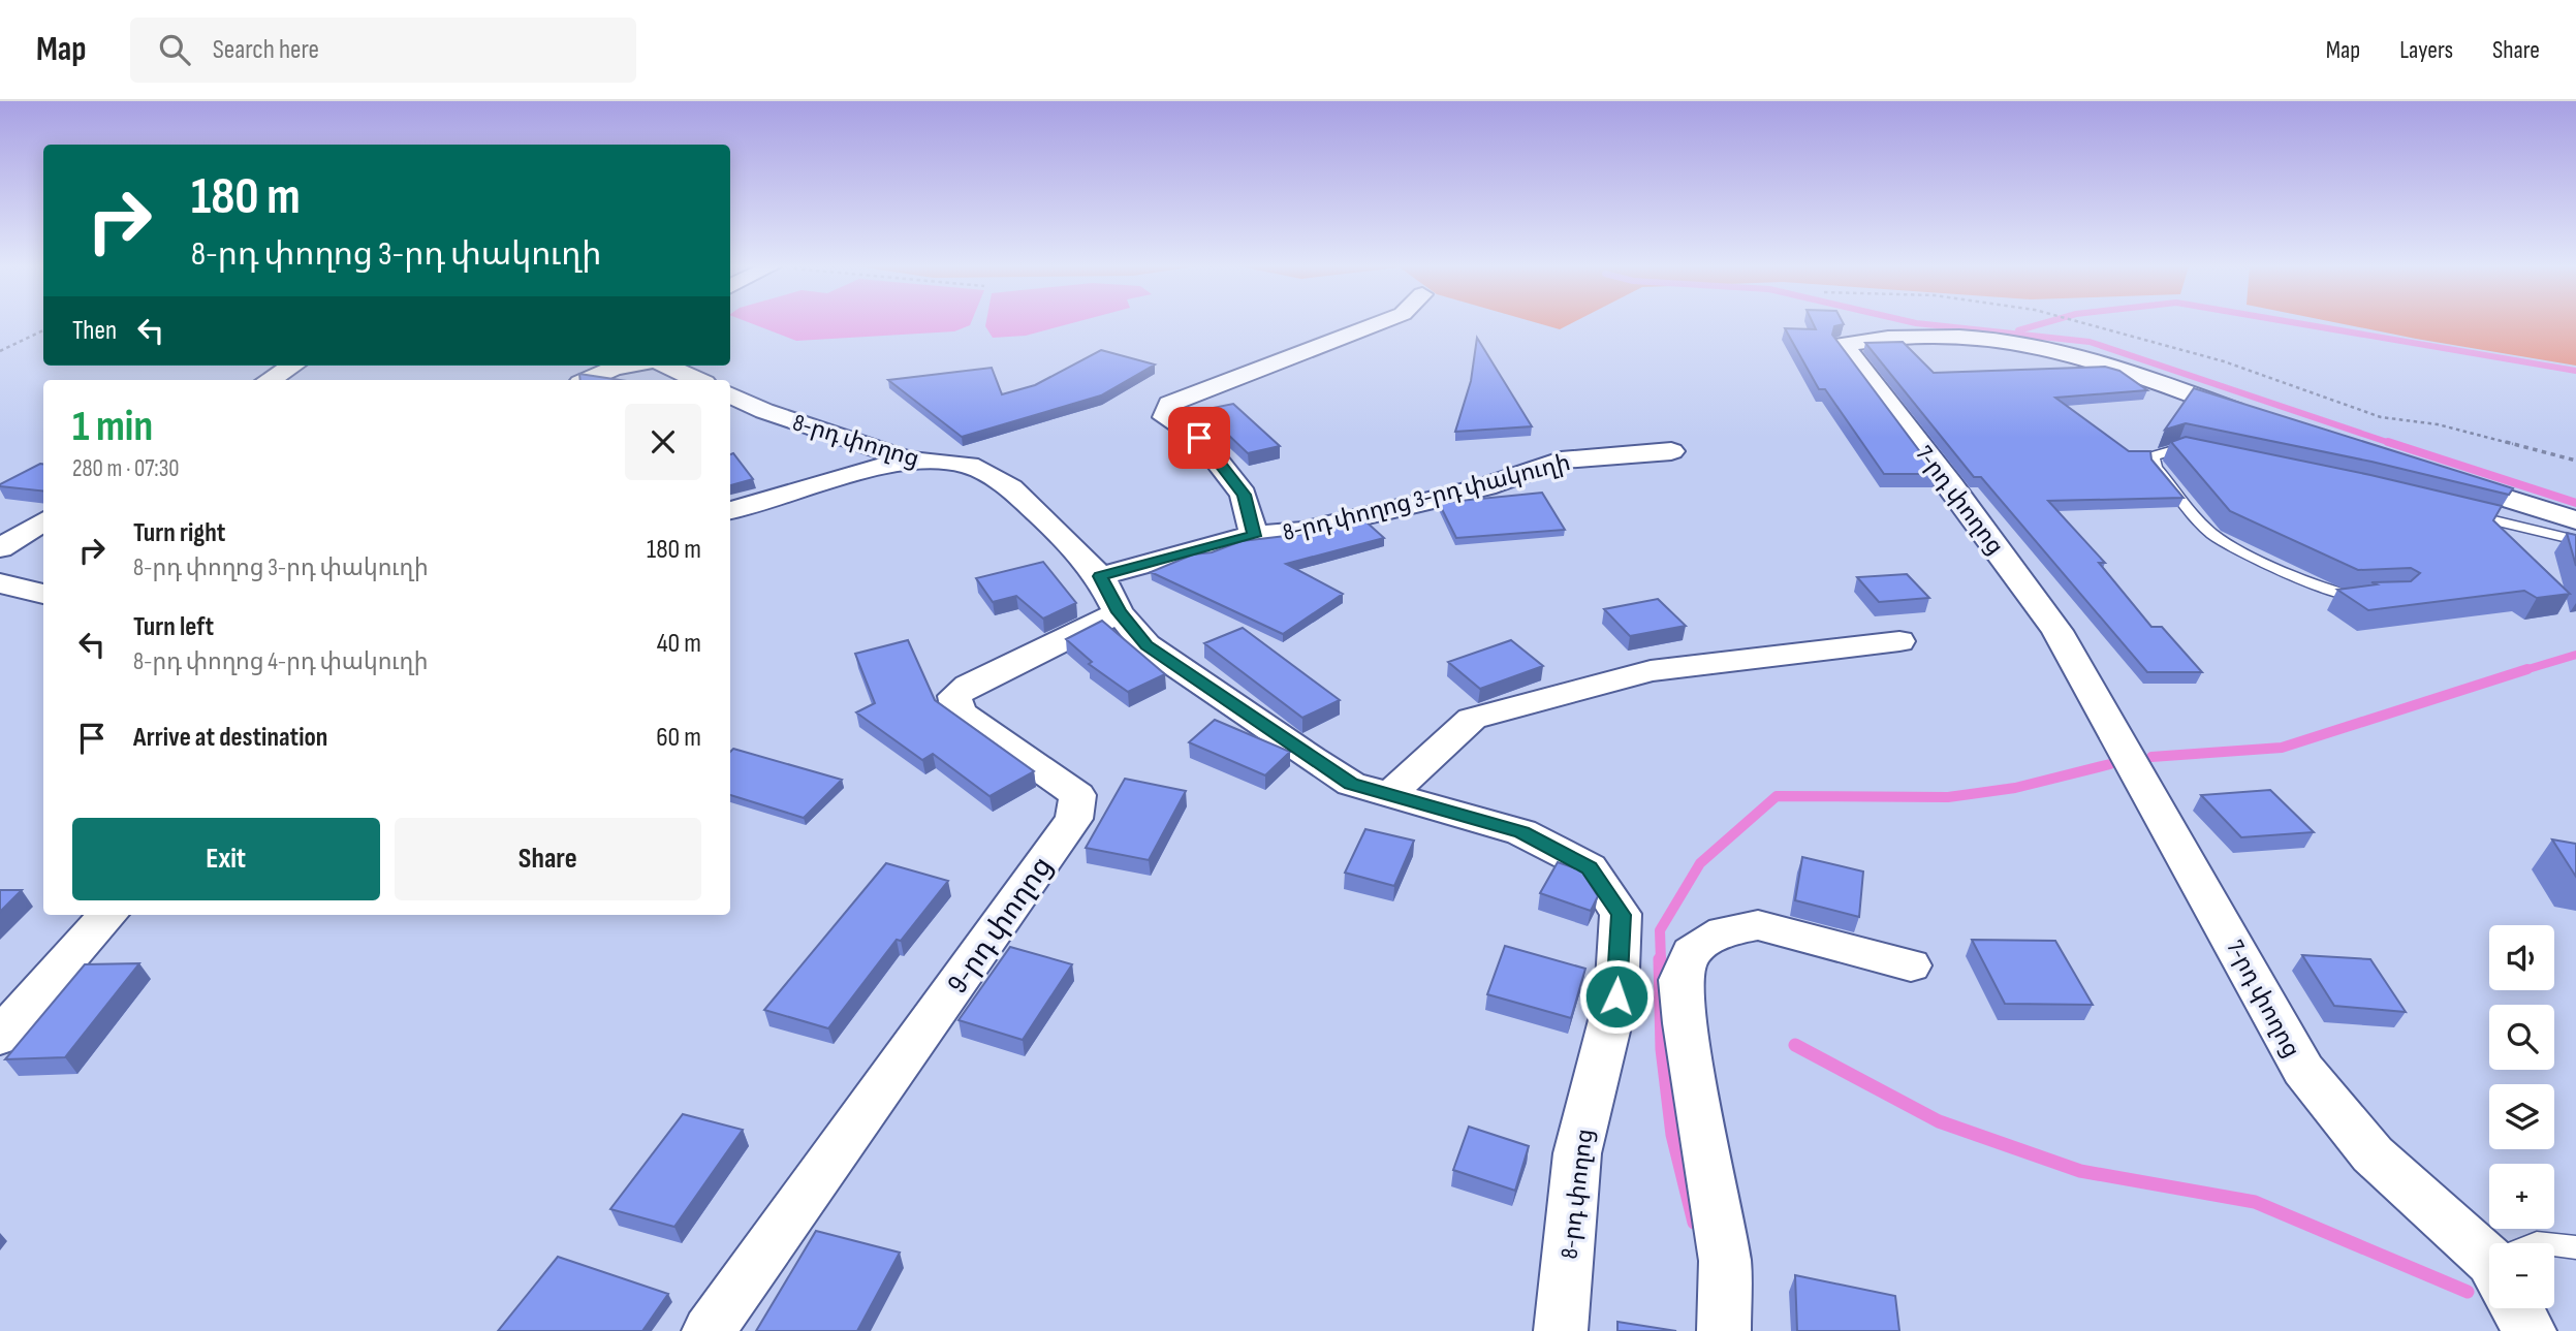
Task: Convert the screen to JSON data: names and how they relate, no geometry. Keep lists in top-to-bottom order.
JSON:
{
  "streets": {
    "street": [
      "8-րդ փողոց",
      "8-րդ փողոց 3-րդ փակուղի",
      "7-րդ փողոց",
      "9-րդ փողոց"
    ]
  },
  "crossings": [
    ["8-րդ փողոց", "8-րդ փողոց 3-րդ փակուղի"],
    ["8-րդ փողոց", "9-րդ փողոց"]
  ],
  "page": {
    "header": "Map",
    "search": "Search here",
    "nav": ["Map", "Layers", "Share"],
    "turn": ["180 m", "8-րդ փողոց 3-րդ փակուղի"],
    "then": "Then",
    "heading": ["1 min", "280 m · 07:30"],
    "list": [
      {
        "name": "Turn right",
        "note": "8-րդ փողոց 3-րդ փակուղի",
        "value": "180 m"
      },
      {
        "name": "Turn left",
        "note": "8-րդ փողոց 4-րդ փակուղի",
        "value": "40 m"
      },
      {
        "name": "Arrive at destination",
        "value": "60 m"
      }
    ],
    "buttons": ["Exit", "Share"],
    "map_buttons": ["+", "−"]
  }
}
